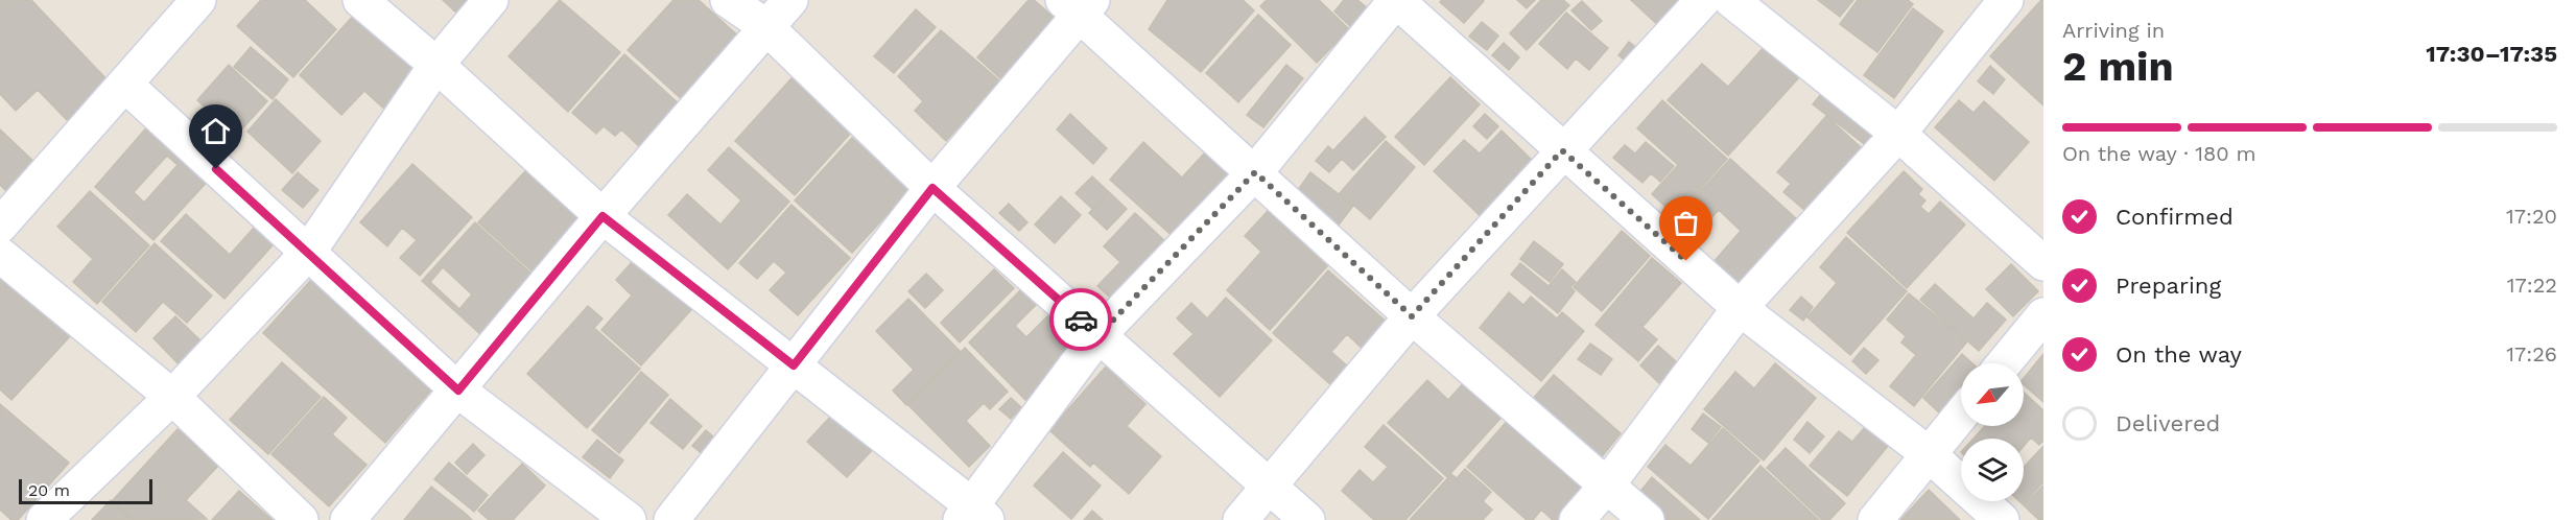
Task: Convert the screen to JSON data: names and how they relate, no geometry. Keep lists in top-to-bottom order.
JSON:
{
  "scale_bar": "20 m",
  "north": "bottom left",
  "page": {
    "heading": ["2 min", "Arriving in", "17:30–17:35"],
    "bar": "On the way · 180 m",
    "list": [
      ["Confirmed", "17:20"],
      ["Preparing", "17:22"],
      ["On the way", "17:26"],
      "Delivered"
    ],
    "scale": "20 m"
  }
}
